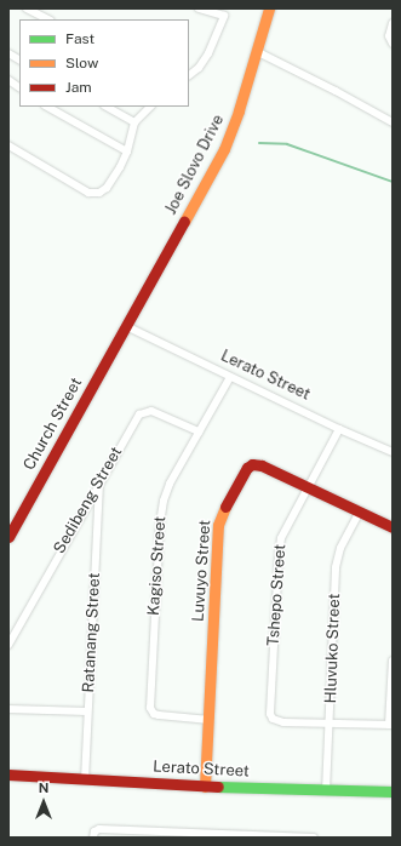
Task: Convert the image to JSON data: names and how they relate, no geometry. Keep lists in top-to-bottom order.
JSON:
{
  "streets": {
    "street": [
      "Joe Slovo Drive",
      "Lerato Street",
      "Church Street",
      "Sedibeng Street",
      "Kagiso Street",
      "Luvuyo Street",
      "Tshepo Street",
      "Ratanang Street",
      "Hluvuko Street"
    ]
  },
  "crossings": [
    ["Joe Slovo Drive", "Lerato Street"],
    ["Joe Slovo Drive", "Church Street"],
    ["Lerato Street", "Church Street"],
    ["Lerato Street", "Kagiso Street"],
    ["Lerato Street", "Luvuyo Street"],
    ["Lerato Street", "Tshepo Street"],
    ["Lerato Street", "Ratanang Street"],
    ["Lerato Street", "Hluvuko Street"],
    ["Sedibeng Street", "Kagiso Street"],
    ["Sedibeng Street", "Ratanang Street"],
    ["Kagiso Street", "Luvuyo Street"],
    ["Luvuyo Street", "Tshepo Street"],
    ["Luvuyo Street", "Hluvuko Street"],
    ["Tshepo Street", "Hluvuko Street"]
  ],
  "legend": ["Fast", "Slow", "Jam"],
  "north": "top"
}
